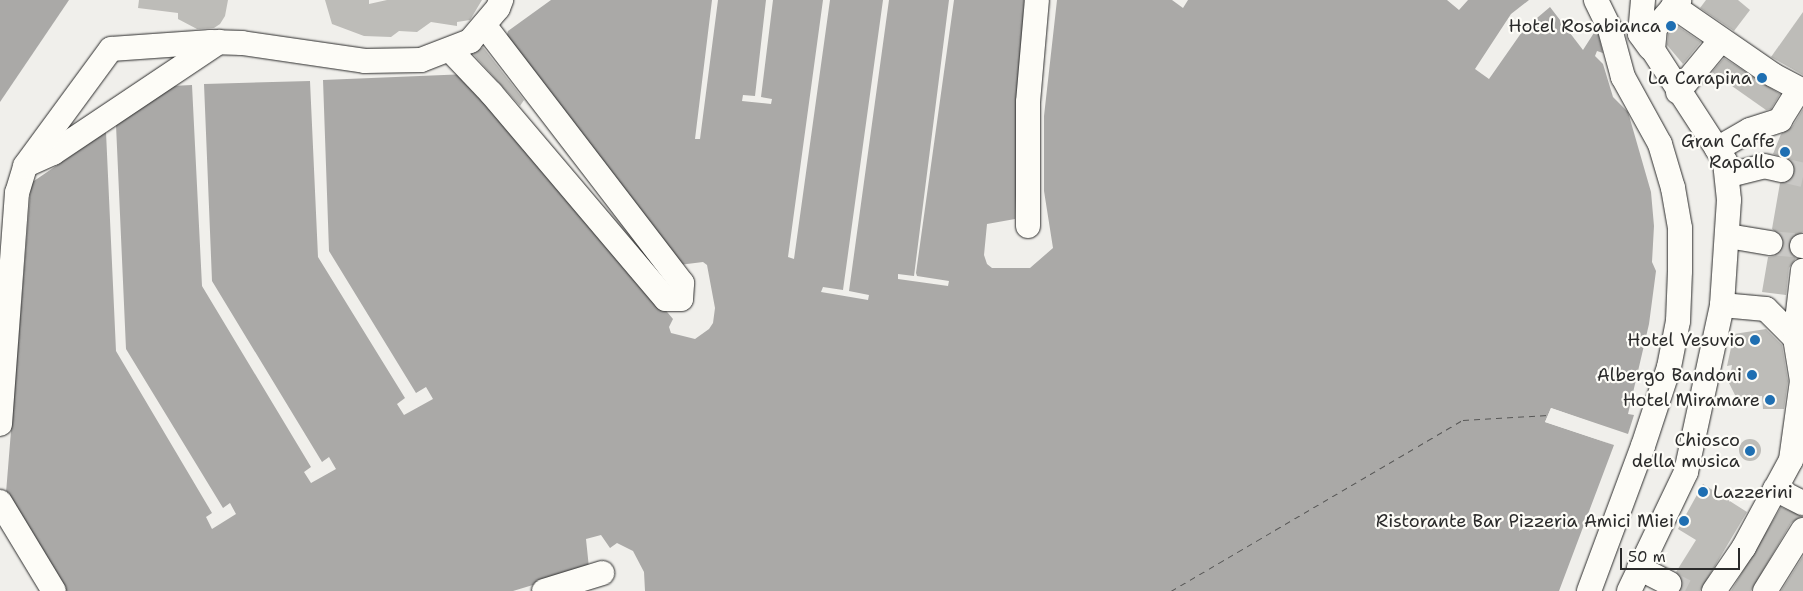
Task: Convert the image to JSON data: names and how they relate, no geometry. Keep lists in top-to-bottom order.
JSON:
{
  "places": [
    "Hotel Rosabianca",
    "La Carapina",
    "Gran Caffe Rapallo",
    "Hotel Vesuvio",
    "Albergo Bandoni",
    "Hotel Miramare",
    "Chiosco della musica",
    "Lazzerini",
    "Ristorante Bar Pizzeria Amici Miei"
  ],
  "scale_bar": "50 m"
}
